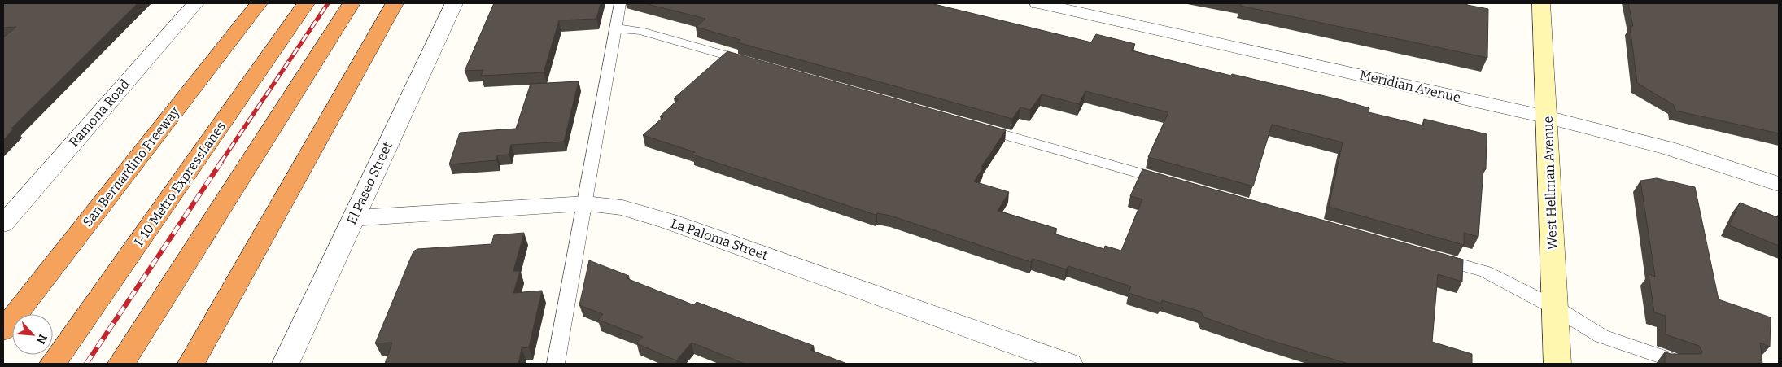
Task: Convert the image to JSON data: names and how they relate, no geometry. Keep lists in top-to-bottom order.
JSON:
{
  "streets": {
    "highway": ["San Bernardino Freeway", "I-10 Metro ExpressLanes"],
    "street": [
      "Meridian Avenue",
      "Ramona Road",
      "El Paseo Street",
      "West Hellman Avenue",
      "La Paloma Street"
    ]
  },
  "crossings": [
    ["Meridian Avenue", "West Hellman Avenue"],
    ["El Paseo Street", "La Paloma Street"]
  ],
  "north": "bottom right"
}
